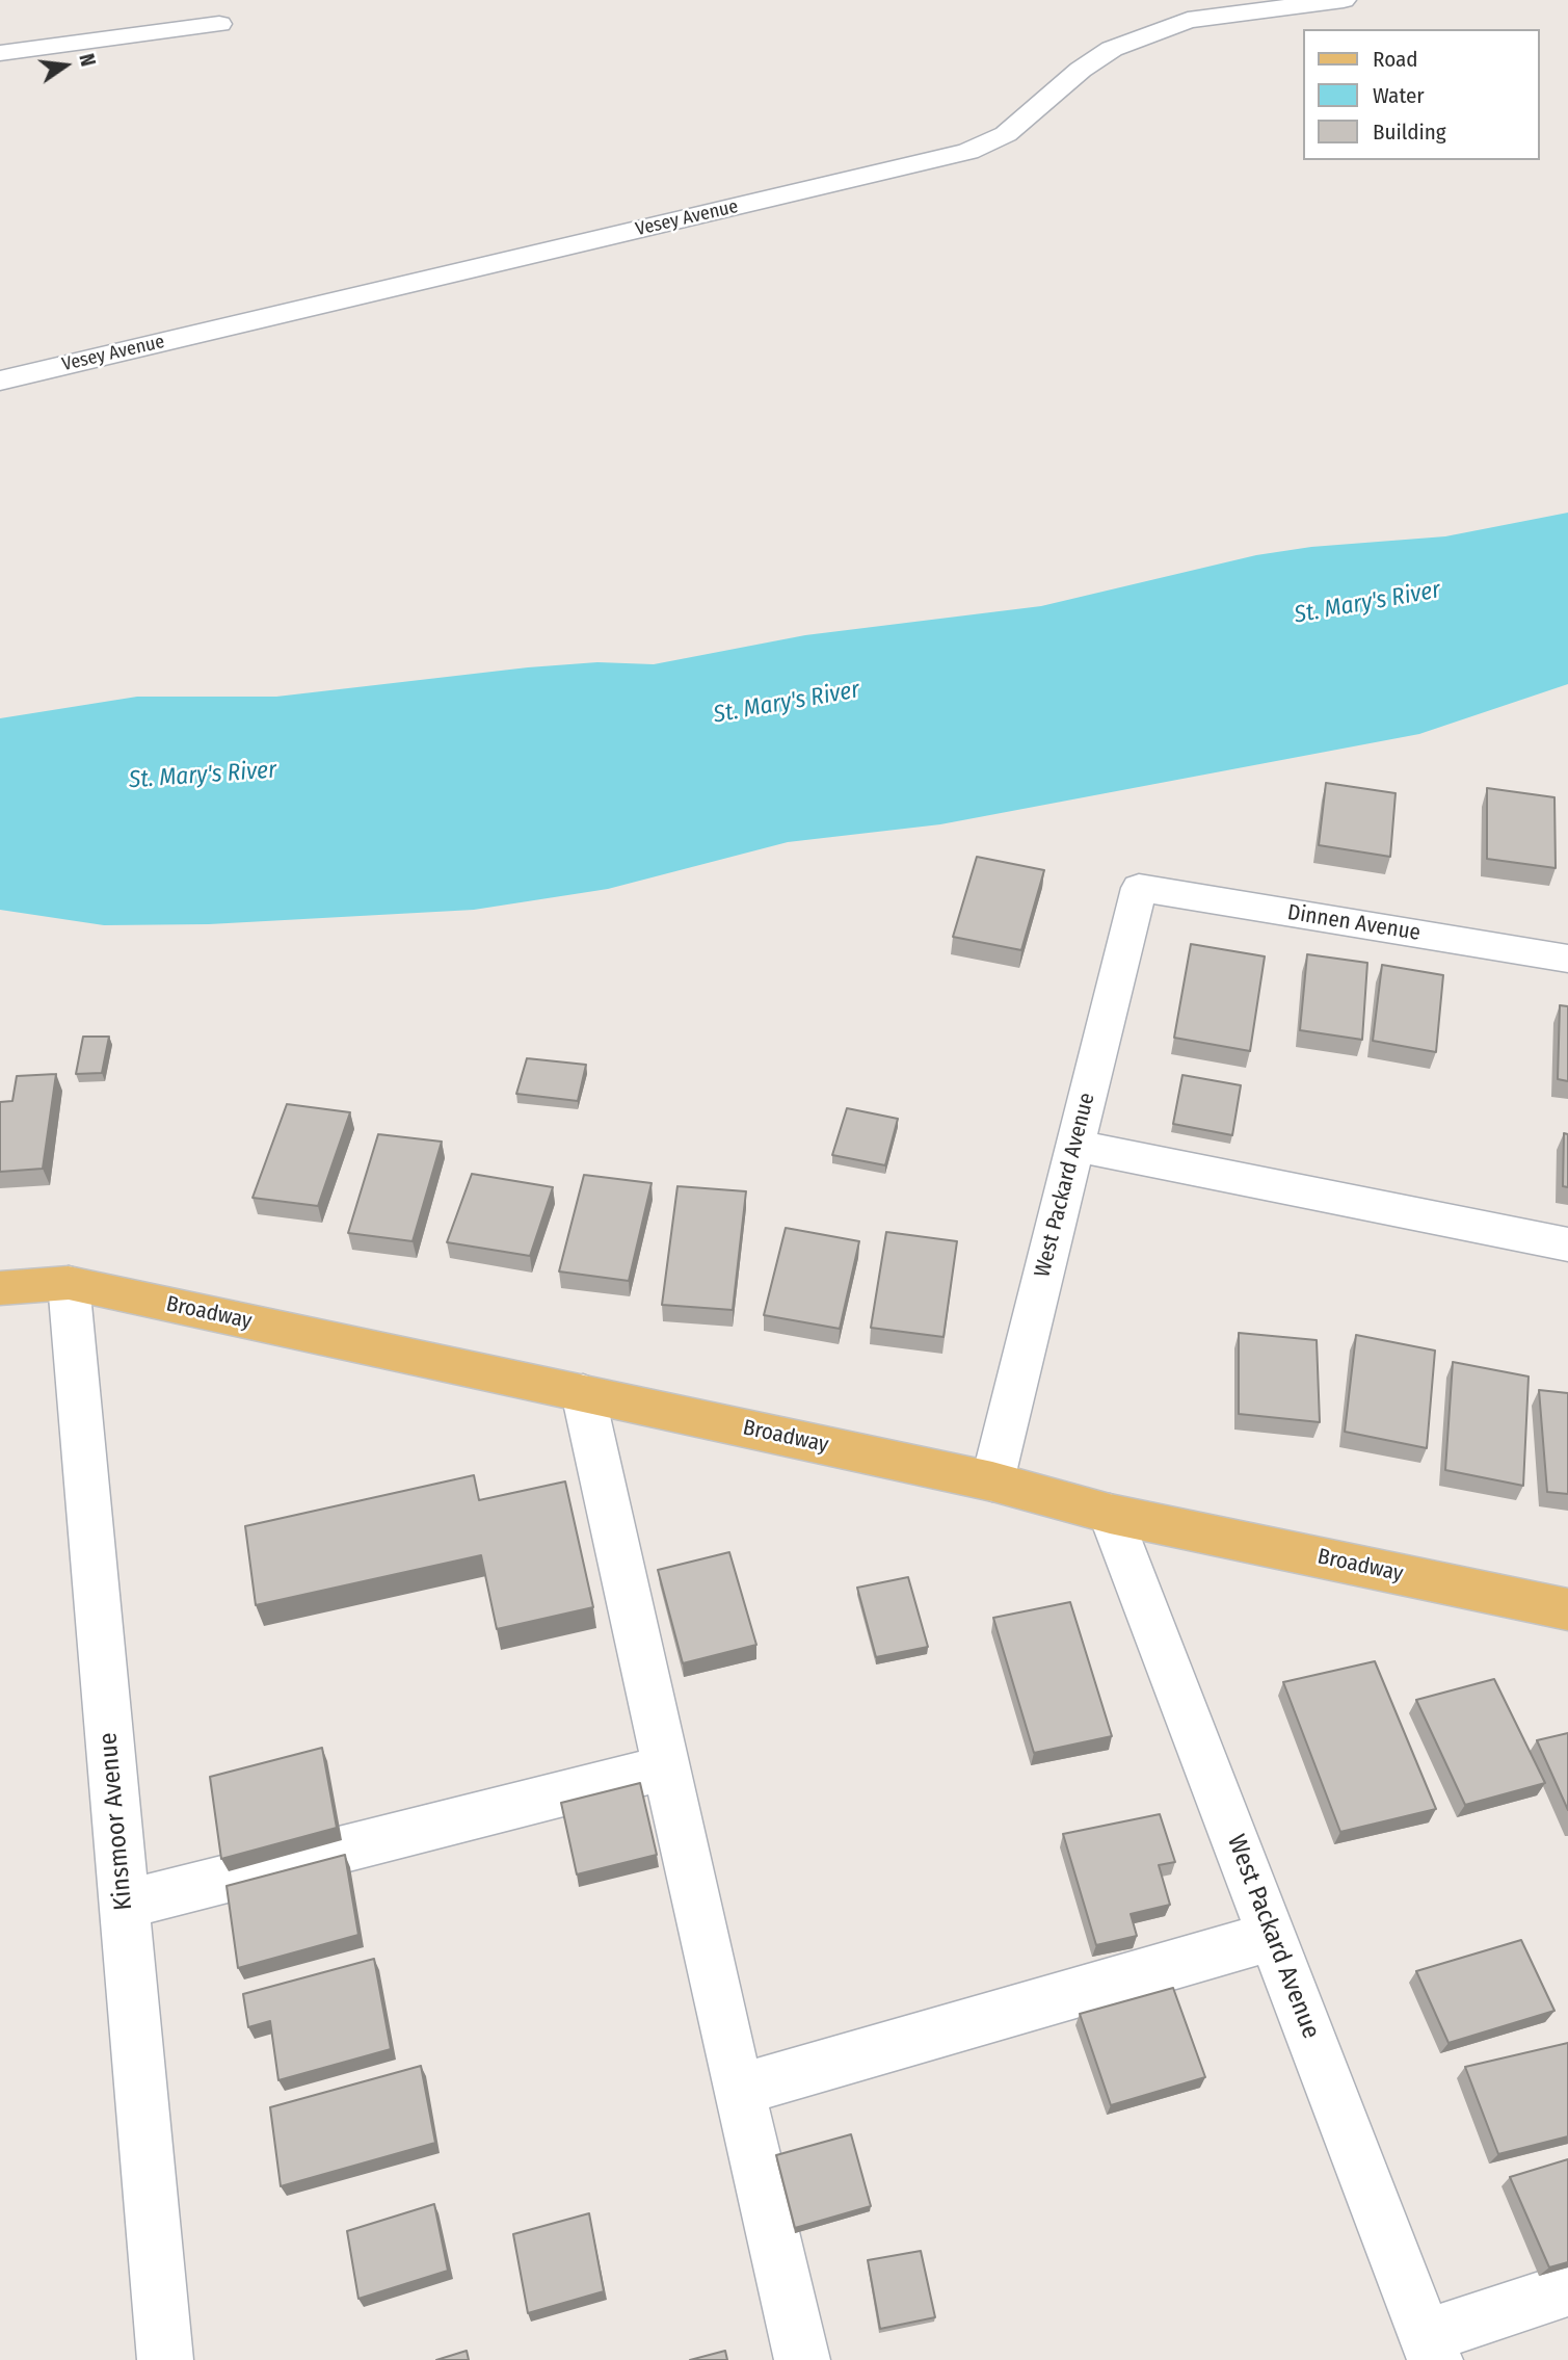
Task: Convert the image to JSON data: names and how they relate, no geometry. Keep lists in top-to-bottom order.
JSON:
{
  "streets": {
    "main road": ["Broadway"],
    "street": [
      "Vesey Avenue",
      "Dinnen Avenue",
      "West Packard Avenue",
      "Kinsmoor Avenue"
    ]
  },
  "crossings": [
    ["Dinnen Avenue", "West Packard Avenue"],
    ["West Packard Avenue", "Broadway"],
    ["Broadway", "Kinsmoor Avenue"]
  ],
  "water": ["St. Mary's River"],
  "legend": ["Road", "Water", "Building"],
  "north": "right"
}
